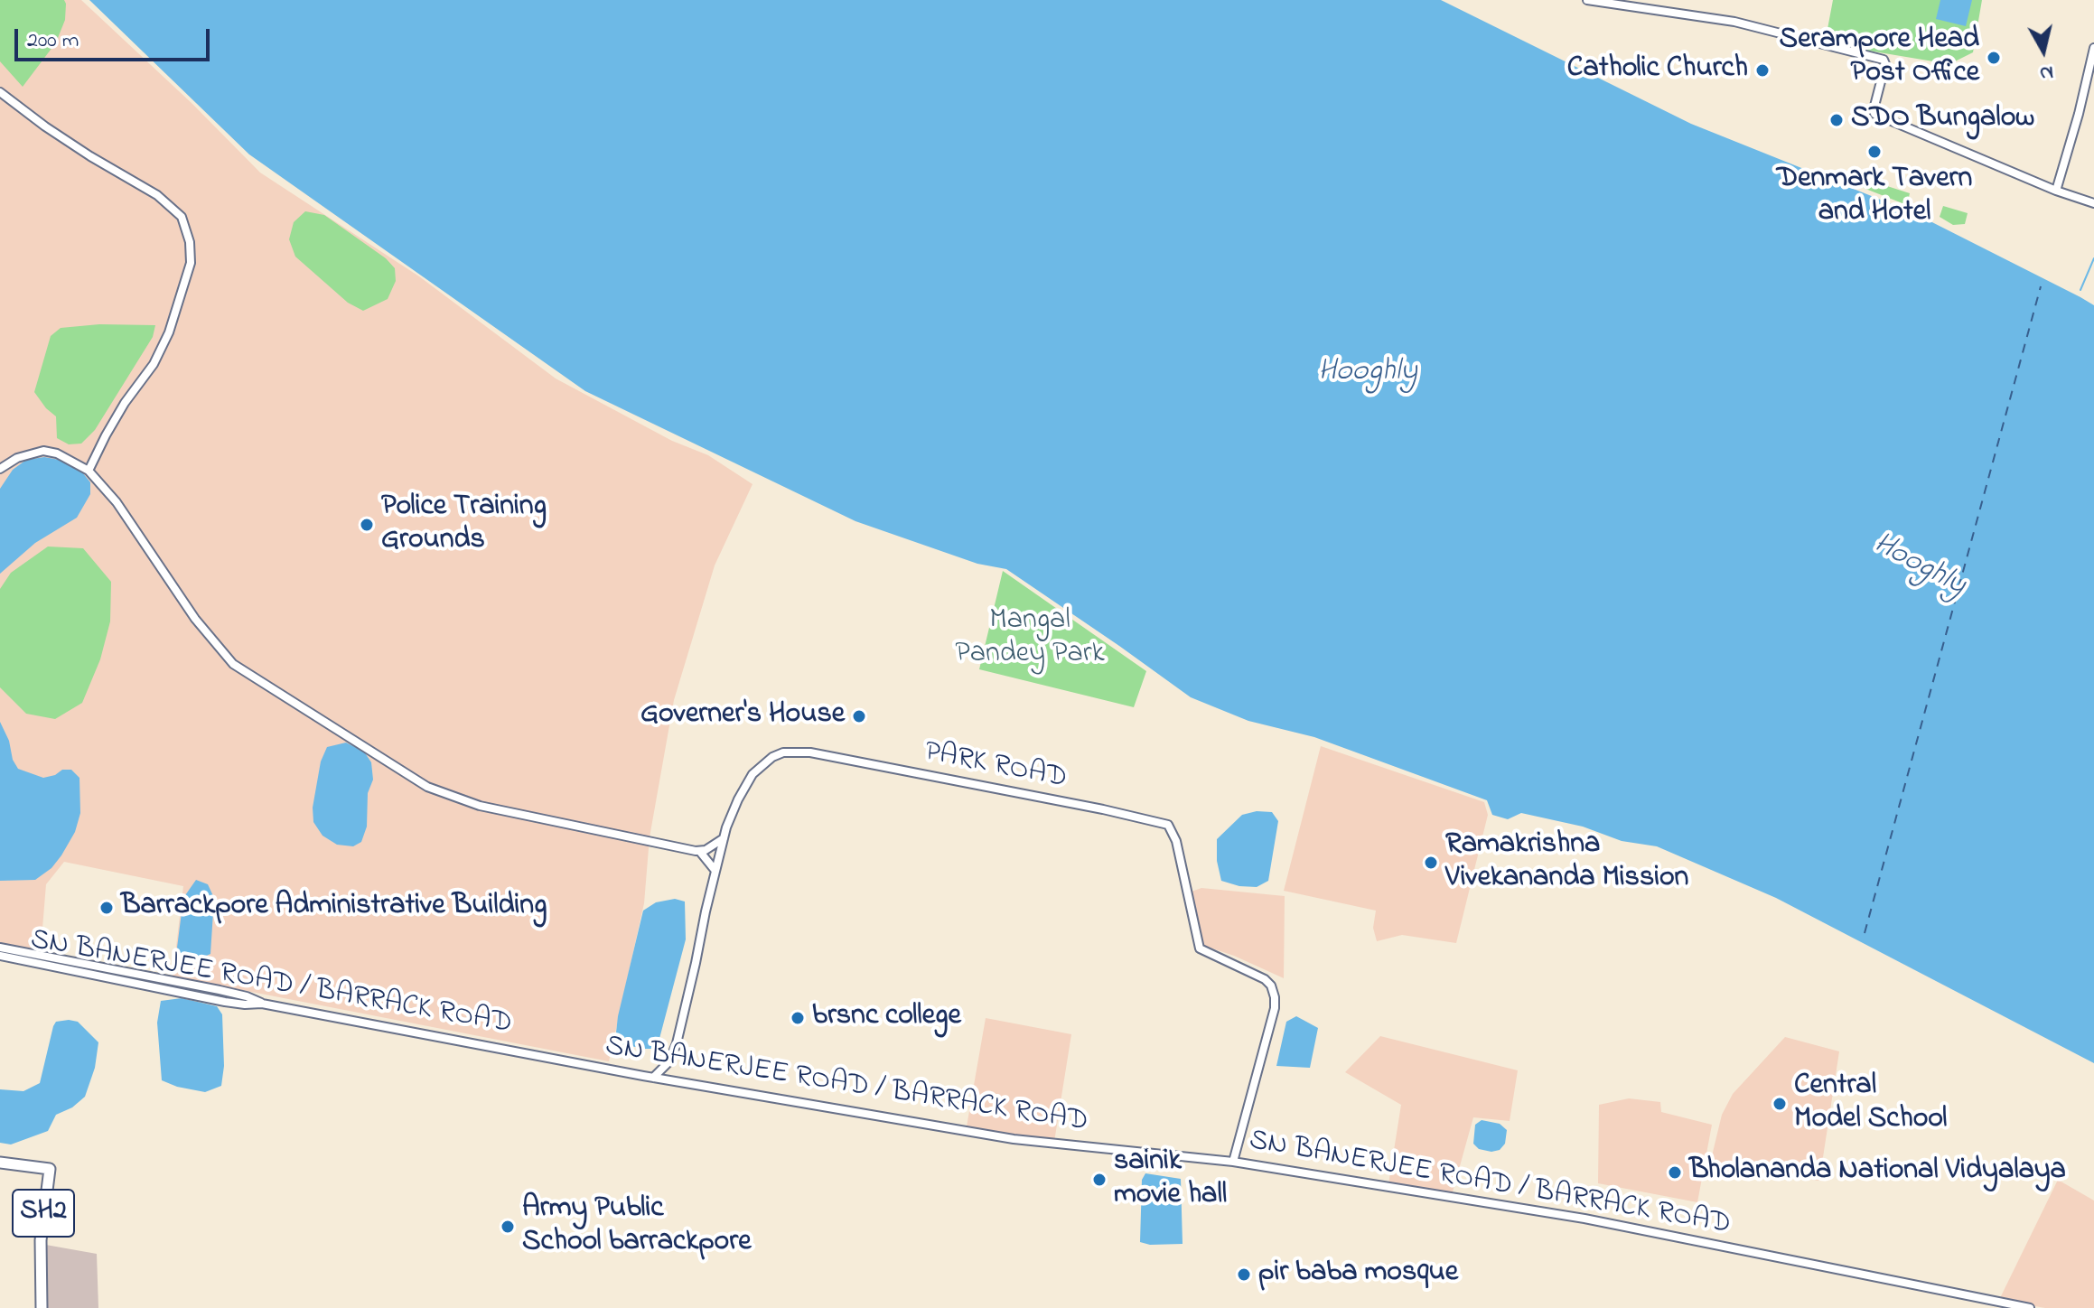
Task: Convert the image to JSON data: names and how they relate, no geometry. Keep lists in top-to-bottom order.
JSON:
{
  "streets": {
    "main road": ["SH2"],
    "street": ["PARK ROAD", "SN BANERJEE ROAD / BARRACK ROAD"]
  },
  "crossings": [
    ["PARK ROAD", "SN BANERJEE ROAD / BARRACK ROAD"]
  ],
  "water": ["Hooghly"],
  "parks": ["Mangal Pandey Park"],
  "places": [
    "Serampore Head Post Office",
    "Catholic Church",
    "SDO Bungalow",
    "Denmark Tavern and Hotel",
    "Police Training Grounds",
    "Governer's House",
    "Ramakrishna Vivekananda Mission",
    "Barrackpore Administrative Building",
    "brsnc college",
    "Central Model School",
    "Bholananda National Vidyalaya",
    "sainik movie hall",
    "Army Public School barrackpore",
    "pir baba mosque"
  ],
  "scale_bar": "200 m",
  "north": "bottom"
}
